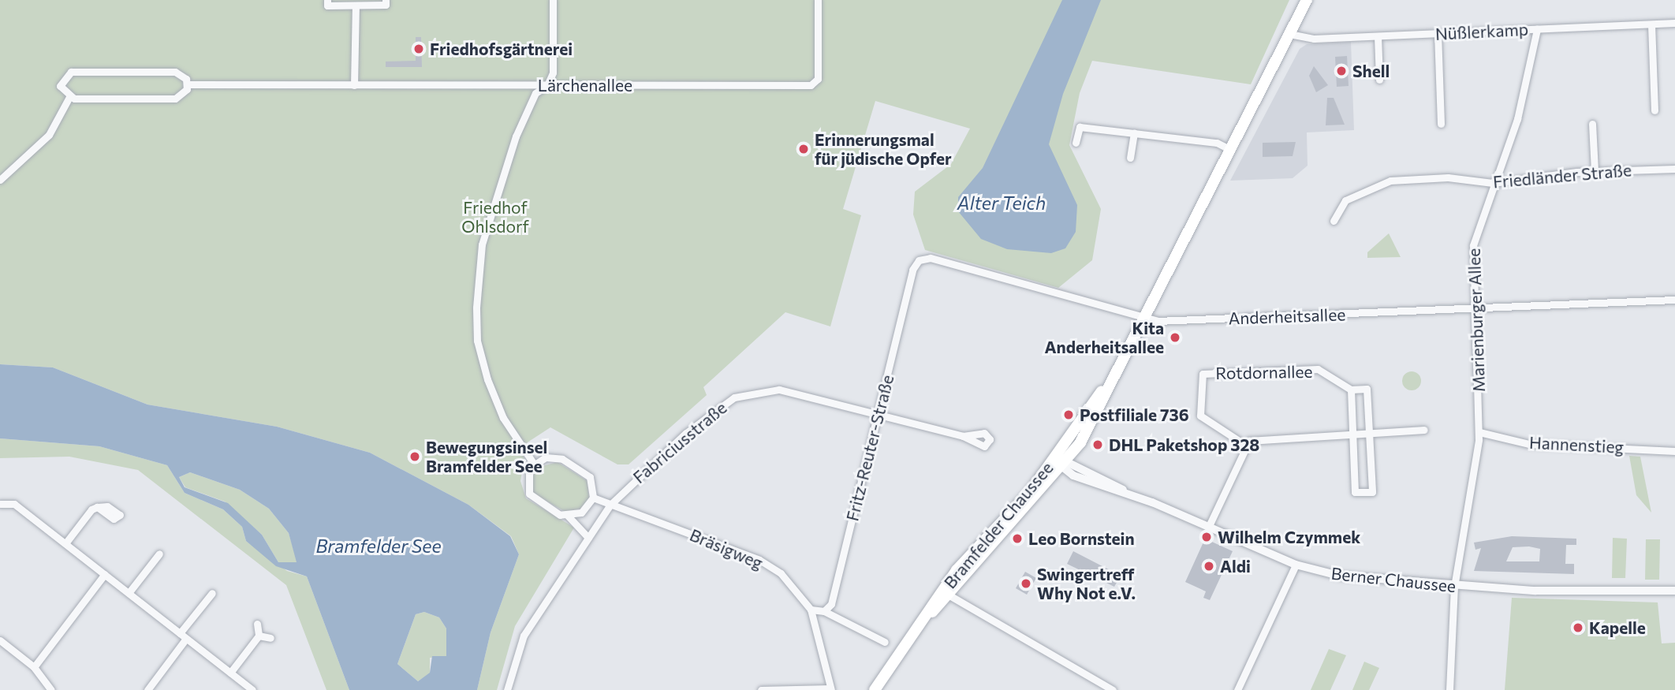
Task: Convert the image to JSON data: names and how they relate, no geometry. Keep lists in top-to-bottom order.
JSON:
{
  "streets": {
    "main road": ["Bramfelder Chaussee"],
    "street": [
      "Nüßlerkamp",
      "Lärchenallee",
      "Friedländer Straße",
      "Anderheitsallee",
      "Marienburger Allee",
      "Rotdornallee",
      "Fabriciusstraße",
      "Hannenstieg",
      "Fritz-Reuter-Straße",
      "Bräsigweg",
      "Berner Chaussee"
    ]
  },
  "crossings": [
    ["Nüßlerkamp", "Marienburger Allee"],
    ["Nüßlerkamp", "Bramfelder Chaussee"],
    ["Friedländer Straße", "Marienburger Allee"],
    ["Anderheitsallee", "Marienburger Allee"],
    ["Anderheitsallee", "Fritz-Reuter-Straße"],
    ["Anderheitsallee", "Bramfelder Chaussee"],
    ["Marienburger Allee", "Hannenstieg"],
    ["Marienburger Allee", "Berner Chaussee"],
    ["Fabriciusstraße", "Fritz-Reuter-Straße"],
    ["Fabriciusstraße", "Bräsigweg"],
    ["Bramfelder Chaussee", "Berner Chaussee"]
  ],
  "water": ["Alter Teich", "Bramfelder See"],
  "parks": ["Friedhof Ohlsdorf"],
  "places": [
    "Friedhofsgärtnerei",
    "Shell",
    "Erinnerungsmal für jüdische Opfer",
    "Kita Anderheitsallee",
    "Postfiliale 736",
    "DHL Paketshop 328",
    "Bewegungsinsel Bramfelder See",
    "Wilhelm Czymmek",
    "Leo Bornstein",
    "Aldi",
    "Swingertreff Why Not e.V.",
    "Kapelle"
  ]
}
